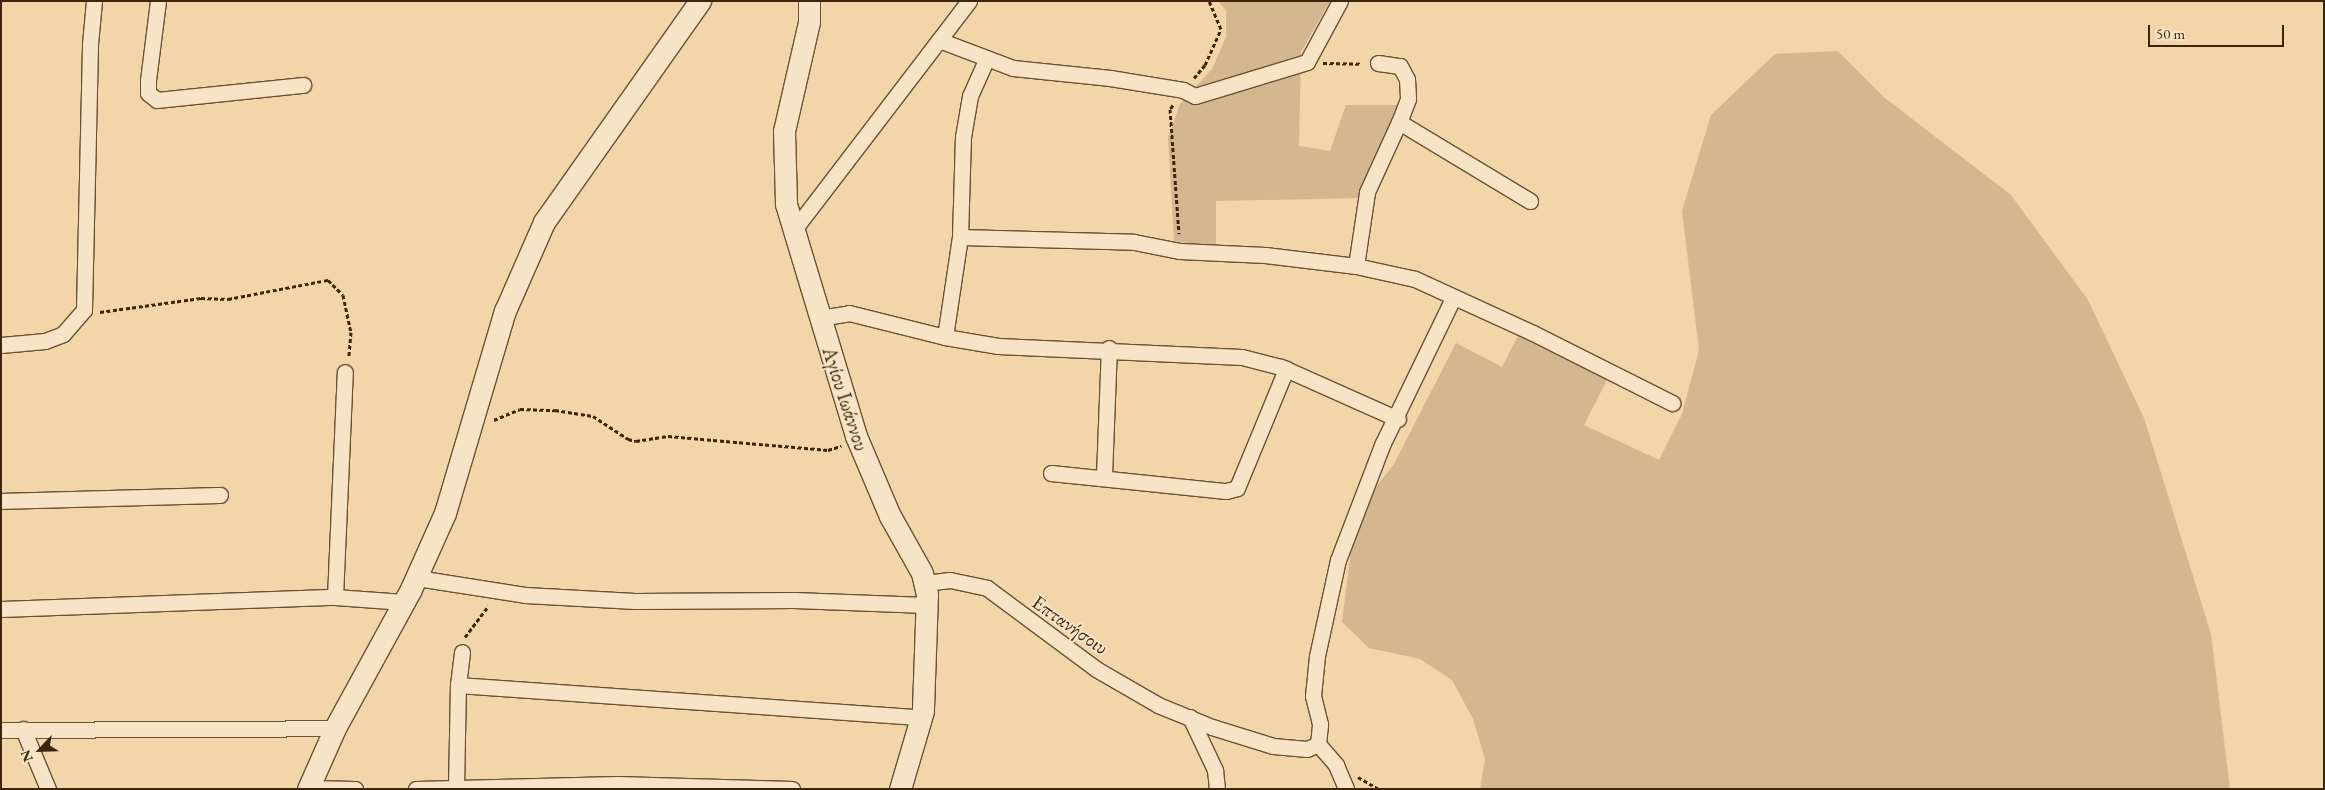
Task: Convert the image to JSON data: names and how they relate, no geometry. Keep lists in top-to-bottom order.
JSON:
{
  "streets": {
    "street": ["Αγίου Ιωάννου", "Επτανήσοιυ"]
  },
  "crossings": [
    ["Αγίου Ιωάννου", "Επτανήσοιυ"]
  ],
  "scale_bar": "50 m",
  "north": "bottom left"
}
